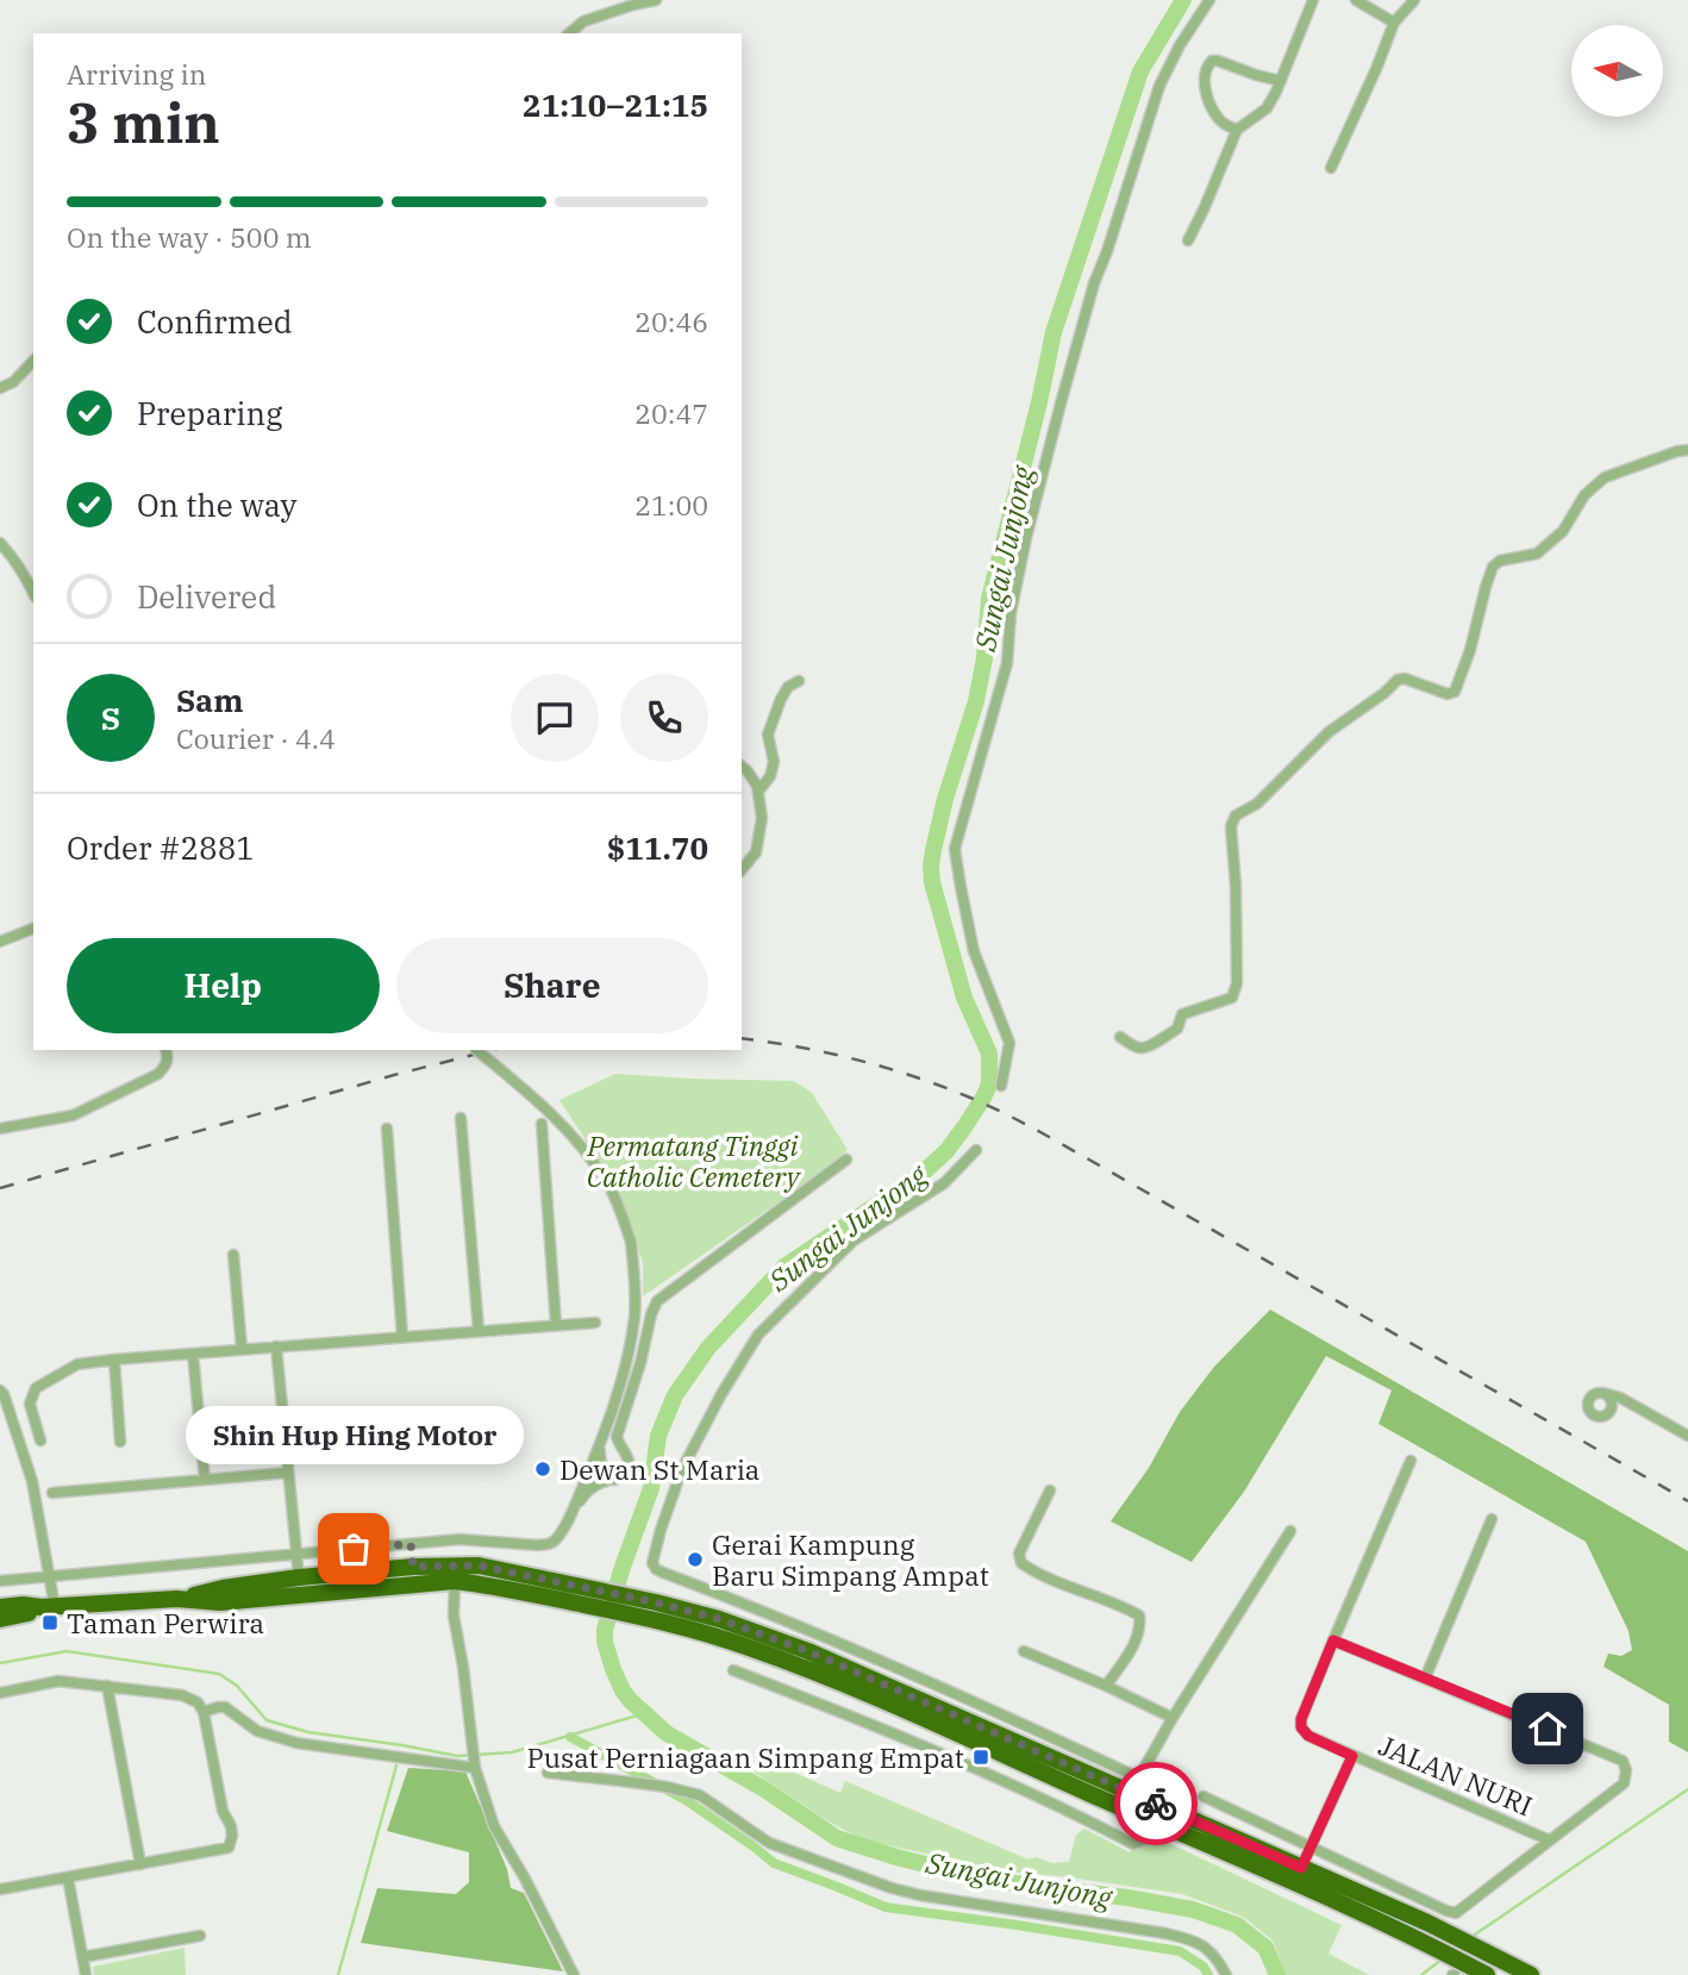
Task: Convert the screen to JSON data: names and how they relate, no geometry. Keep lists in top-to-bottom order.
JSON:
{
  "streets": {
    "street": ["JALAN NURI"]
  },
  "water": ["Sungai Junjong"],
  "parks": ["Permatang Tinggi Catholic Cemetery"],
  "places": {
    "other": ["Dewan St Maria", "Shin Hup Hing Motor", "Gerai Kampung Baru Simpang Ampat"],
    "transit": ["Taman Perwira", "Pusat Perniagaan Simpang Empat"]
  },
  "north": "left",
  "page": {
    "heading": ["3 min", "Arriving in", "21:10–21:15"],
    "panel": [
      "Sam",
      "Courier · 4.4",
      "Order #2881",
      "$11.70"
    ],
    "bar": "On the way · 500 m",
    "list": [
      ["Confirmed", "20:46"],
      ["Preparing", "20:47"],
      ["On the way", "21:00"],
      "Delivered"
    ],
    "round": "S",
    "buttons": ["Help", "Share"],
    "bubble": "Shin Hup Hing Motor"
  }
}
